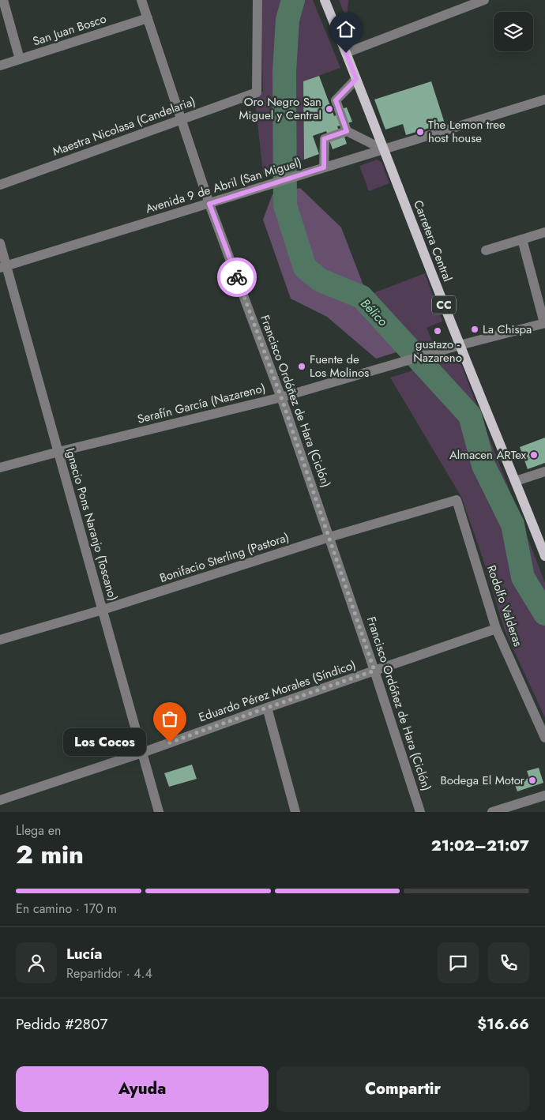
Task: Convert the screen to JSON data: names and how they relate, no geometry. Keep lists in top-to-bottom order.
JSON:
{
  "streets": {
    "main road": ["Carretera Central", "CC"],
    "street": [
      "San Juan Bosco",
      "Maestra Nicolasa (Candelaria)",
      "Avenida 9 de Abril (San Miguel)",
      "Francisco Ordóñez de Hara (Ciclón)",
      "Serafín García (Nazareno)",
      "Ignacio Pons Naranjo (Toscano)",
      "Bonifacio Sterling (Pastora)",
      "Rodolfo Valderas",
      "Eduardo Pérez Morales (Síndico)"
    ]
  },
  "crossings": [
    ["San Juan Bosco", "Francisco Ordóñez de Hara (Ciclón)"],
    ["Maestra Nicolasa (Candelaria)", "Francisco Ordóñez de Hara (Ciclón)"],
    ["Avenida 9 de Abril (San Miguel)", "Carretera Central"],
    ["Avenida 9 de Abril (San Miguel)", "Francisco Ordóñez de Hara (Ciclón)"],
    ["Avenida 9 de Abril (San Miguel)", "Ignacio Pons Naranjo (Toscano)"],
    ["Carretera Central", "Serafín García (Nazareno)"],
    ["Francisco Ordóñez de Hara (Ciclón)", "Serafín García (Nazareno)"],
    ["Francisco Ordóñez de Hara (Ciclón)", "Bonifacio Sterling (Pastora)"],
    ["Francisco Ordóñez de Hara (Ciclón)", "Eduardo Pérez Morales (Síndico)"],
    ["Serafín García (Nazareno)", "Ignacio Pons Naranjo (Toscano)"],
    ["Ignacio Pons Naranjo (Toscano)", "Bonifacio Sterling (Pastora)"],
    ["Ignacio Pons Naranjo (Toscano)", "Eduardo Pérez Morales (Síndico)"],
    ["Bonifacio Sterling (Pastora)", "Rodolfo Valderas"],
    ["Rodolfo Valderas", "Eduardo Pérez Morales (Síndico)"]
  ],
  "water": ["Bélico"],
  "places": [
    "Oro Negro San Miguel y Central",
    "The Lemon tree host house",
    "La Chispa",
    "gustazo - Nazareno",
    "Fuente de Los Molinos",
    "Almacen ARTex",
    "Los Cocos",
    "Bodega El Motor"
  ],
  "page": {
    "bubble": "Los Cocos",
    "heading": ["2 min", "Llega en", "21:02–21:07"],
    "panel": [
      "Lucía",
      "Repartidor · 4.4",
      "Pedido #2807",
      "$16.66"
    ],
    "bar": "En camino · 170 m",
    "buttons": ["Ayuda", "Compartir"]
  }
}
